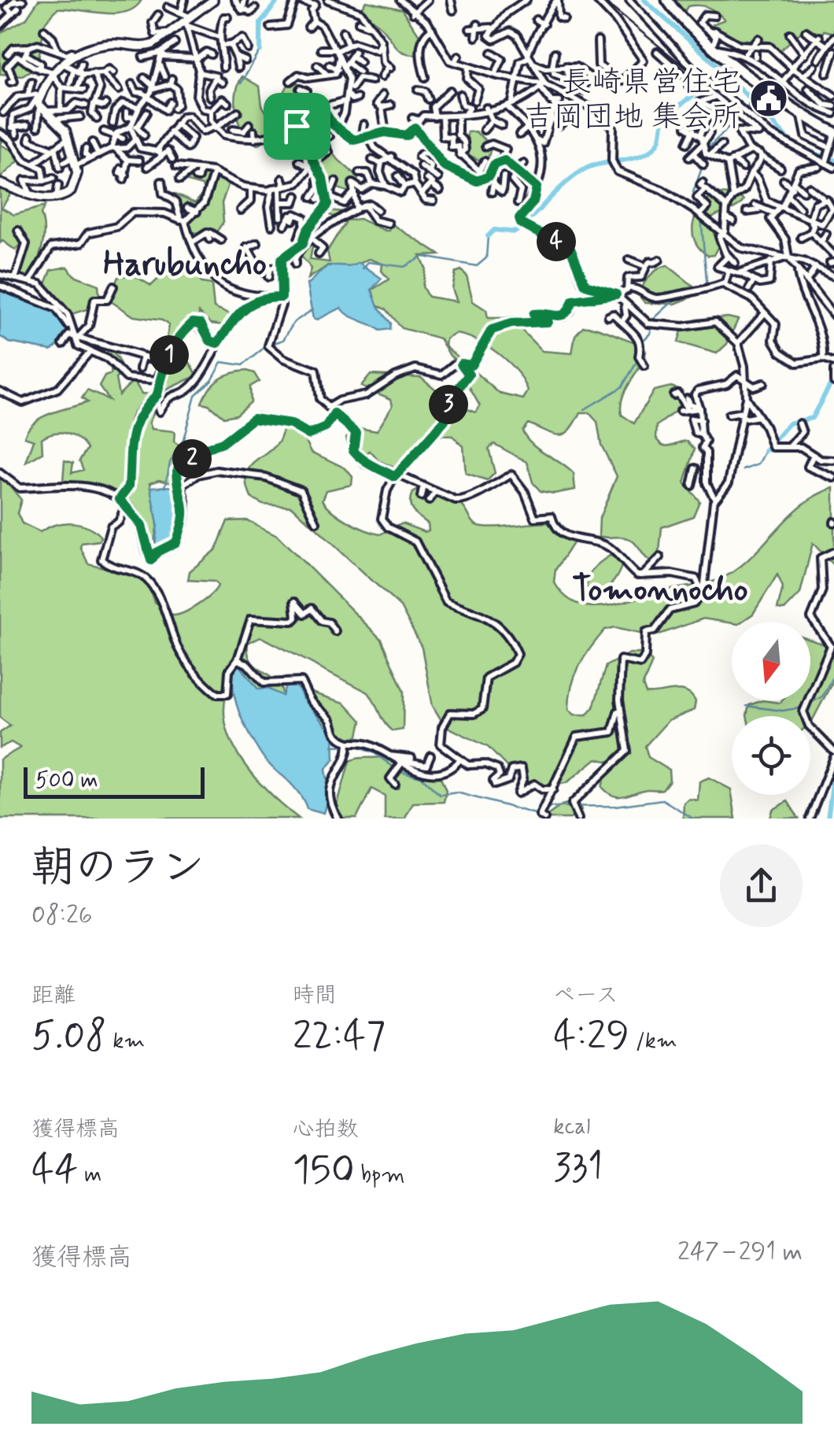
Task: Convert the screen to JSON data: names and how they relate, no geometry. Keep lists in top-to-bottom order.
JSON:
{
  "districts": ["Harubuncho", "Tomonnocho"],
  "places": {
    "public building": ["長崎県営住宅 吉岡団地 集会所"]
  },
  "scale_bar": "500 m",
  "north": "bottom",
  "page": {
    "pins": [
      "4",
      "1",
      "3",
      "2"
    ],
    "scale": "500 m",
    "heading": ["朝のラン", "08:26"],
    "stats": [
      ["距離", "5.08 km"],
      ["時間", "22:47"],
      ["ペース", "4:29 /km"],
      ["獲得標高", "44 m"],
      ["心拍数", "150 bpm"],
      ["kcal", "331"]
    ],
    "chart": ["獲得標高", "247–291 m"]
  }
}
